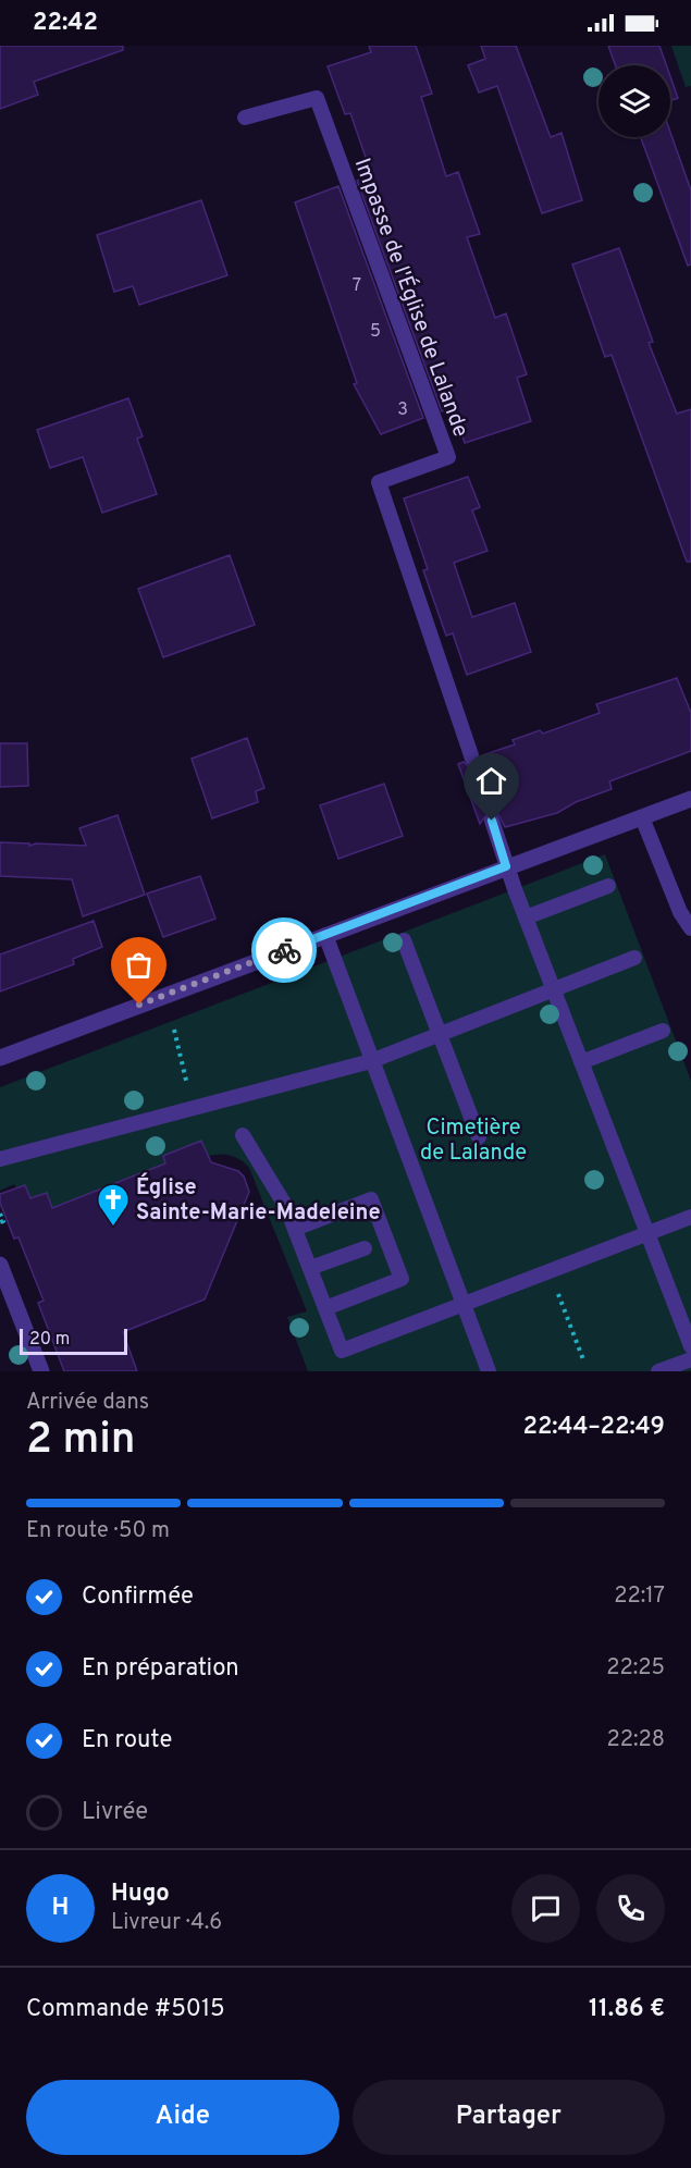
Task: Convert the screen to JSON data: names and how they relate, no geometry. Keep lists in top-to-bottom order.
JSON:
{
  "streets": {
    "lane": ["Impasse de l'Église de Lalande"]
  },
  "parks": ["Cimetière de Lalande"],
  "places": {
    "church": ["Église Sainte-Marie-Madeleine"]
  },
  "house_numbers": ["7", "5", "3"],
  "scale_bar": "20 m",
  "page": {
    "status": "22:42",
    "scale": "20 m",
    "heading": ["2 min", "Arrivée dans", "22:44–22:49"],
    "panel": [
      "Hugo",
      "Livreur · 4.6",
      "Commande #5015",
      "11.86 €"
    ],
    "bar": "En route · 50 m",
    "list": [
      ["Confirmée", "22:17"],
      ["En préparation", "22:25"],
      ["En route", "22:28"],
      "Livrée"
    ],
    "round": "H",
    "buttons": ["Aide", "Partager"]
  }
}
